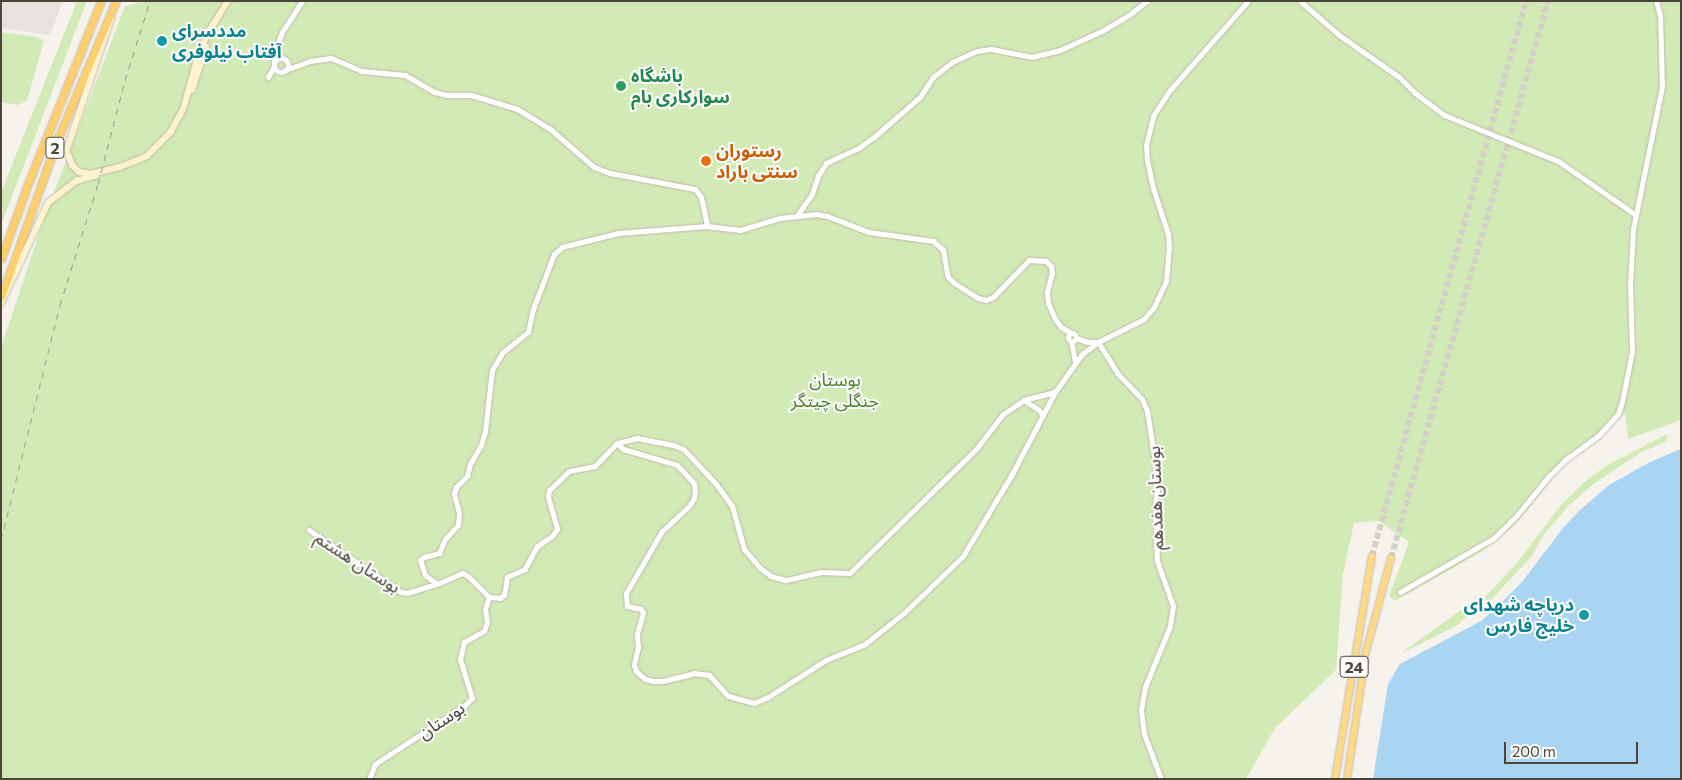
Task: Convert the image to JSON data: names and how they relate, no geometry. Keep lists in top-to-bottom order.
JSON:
{
  "streets": {
    "highway": ["2", "24"],
    "street": ["بوستان هفدهم", "بوستان هشتم", "بوستان"]
  },
  "crossings": [
    ["بوستان هشتم", "بوستان"]
  ],
  "parks": ["بوستان جنگلی چیتگر"],
  "places": [
    "مددسرای آفتاب نیلوفری",
    "باشگاه سوارکاری بام",
    "رستوران سنتی باراد",
    "دریاچه شهدای خلیج فارس"
  ],
  "scale_bar": "200 m"
}
